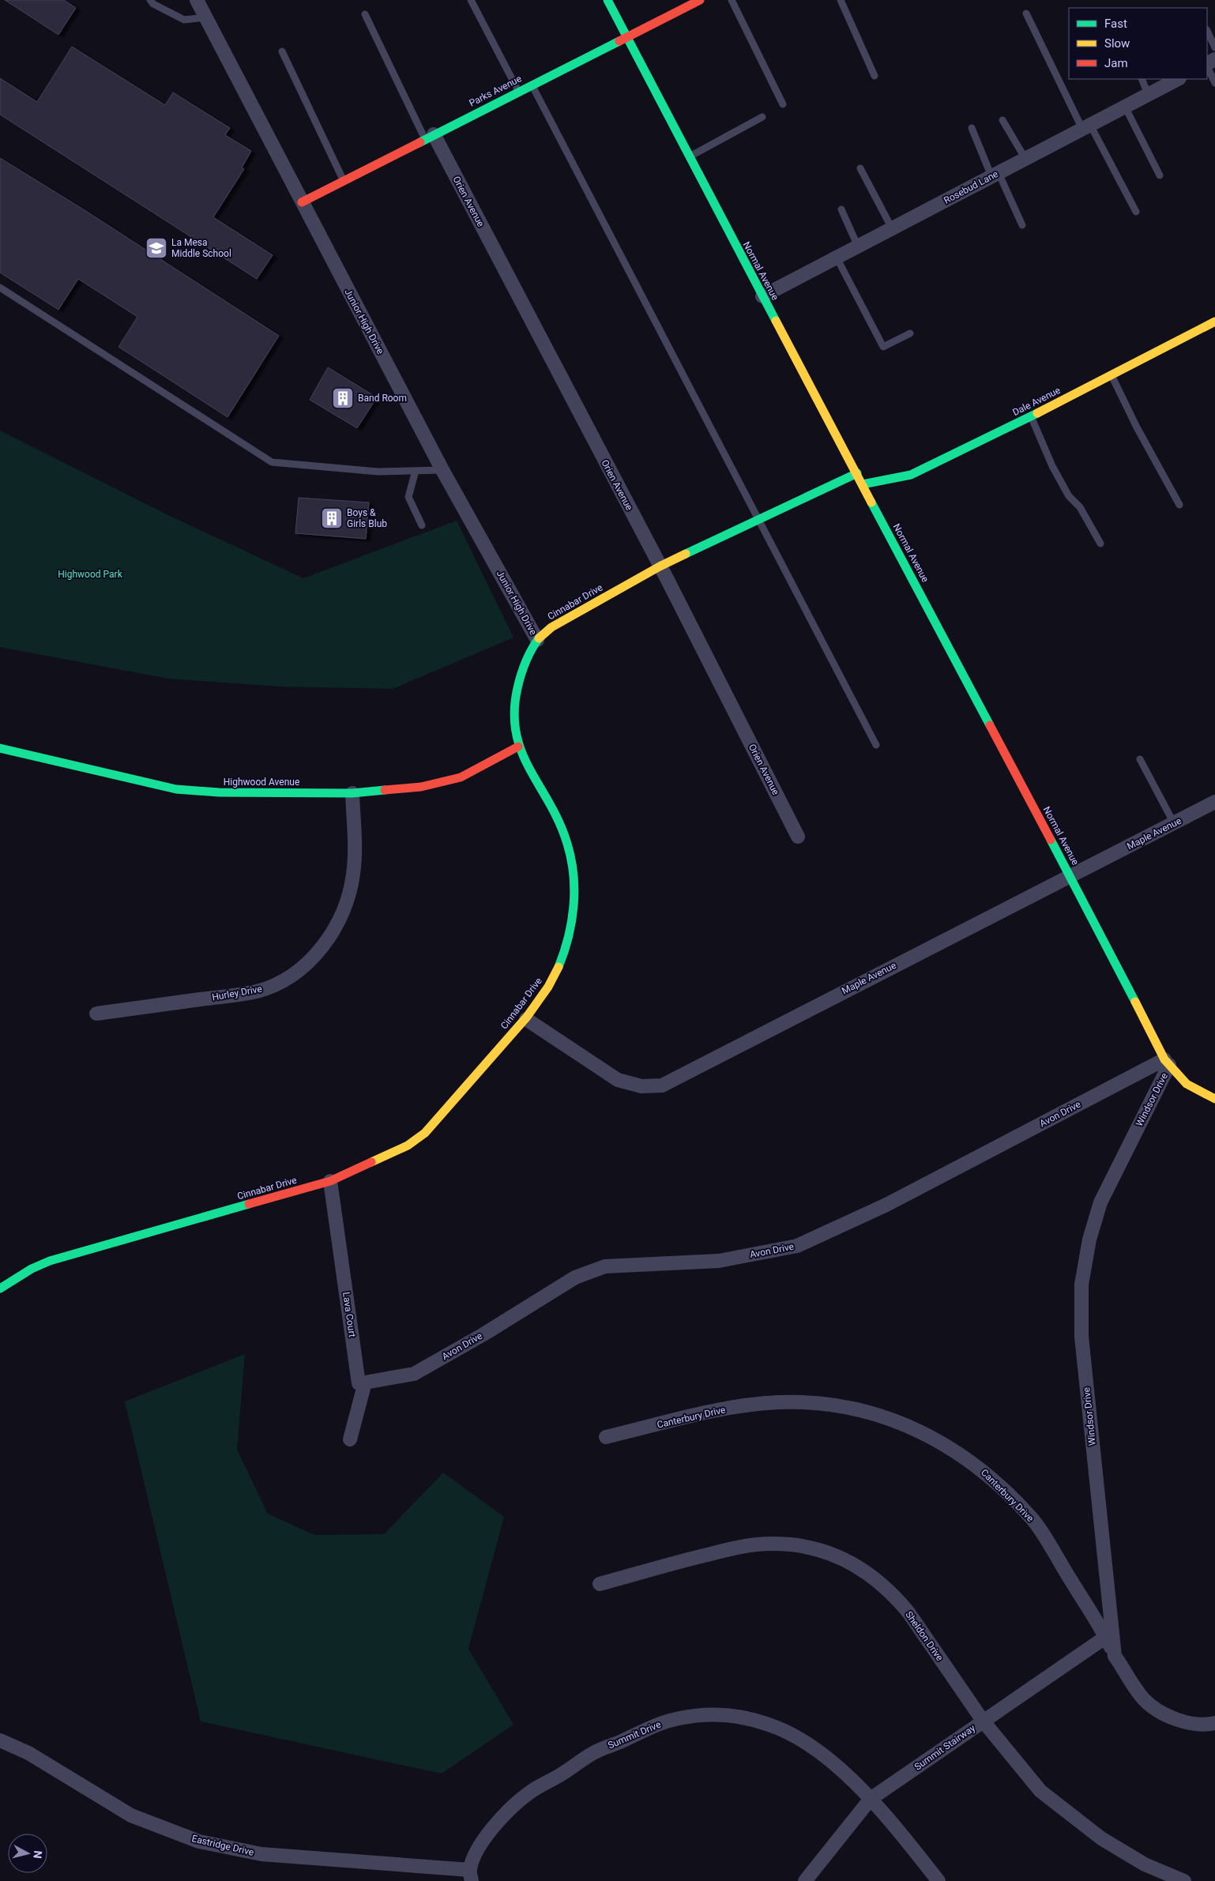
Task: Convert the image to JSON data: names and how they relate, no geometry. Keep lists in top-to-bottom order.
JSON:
{
  "streets": {
    "street": [
      "Parks Avenue",
      "Rosebud Lane",
      "Orien Avenue",
      "Normal Avenue",
      "Junior High Drive",
      "Dale Avenue",
      "Cinnabar Drive",
      "Highwood Avenue",
      "Maple Avenue",
      "Hurley Drive",
      "Windsor Drive",
      "Avon Drive",
      "Lava Court",
      "Canterbury Drive",
      "Sheldon Drive",
      "Summit Drive",
      "Summit Stairway",
      "Eastridge Drive"
    ]
  },
  "crossings": [
    ["Parks Avenue", "Orien Avenue"],
    ["Parks Avenue", "Normal Avenue"],
    ["Parks Avenue", "Junior High Drive"],
    ["Rosebud Lane", "Normal Avenue"],
    ["Orien Avenue", "Cinnabar Drive"],
    ["Normal Avenue", "Dale Avenue"],
    ["Normal Avenue", "Cinnabar Drive"],
    ["Normal Avenue", "Maple Avenue"],
    ["Normal Avenue", "Windsor Drive"],
    ["Normal Avenue", "Avon Drive"],
    ["Junior High Drive", "Cinnabar Drive"],
    ["Cinnabar Drive", "Highwood Avenue"],
    ["Cinnabar Drive", "Maple Avenue"],
    ["Cinnabar Drive", "Lava Court"],
    ["Highwood Avenue", "Hurley Drive"],
    ["Windsor Drive", "Avon Drive"],
    ["Windsor Drive", "Canterbury Drive"],
    ["Avon Drive", "Lava Court"],
    ["Canterbury Drive", "Summit Stairway"],
    ["Sheldon Drive", "Summit Stairway"],
    ["Summit Drive", "Summit Stairway"],
    ["Summit Drive", "Eastridge Drive"]
  ],
  "parks": ["Highwood Park"],
  "places": {
    "school or university": ["La Mesa Middle School"],
    "building": ["Band Room", "Boys & Girls Blub"]
  },
  "legend": ["Fast", "Slow", "Jam"],
  "north": "right"
}
